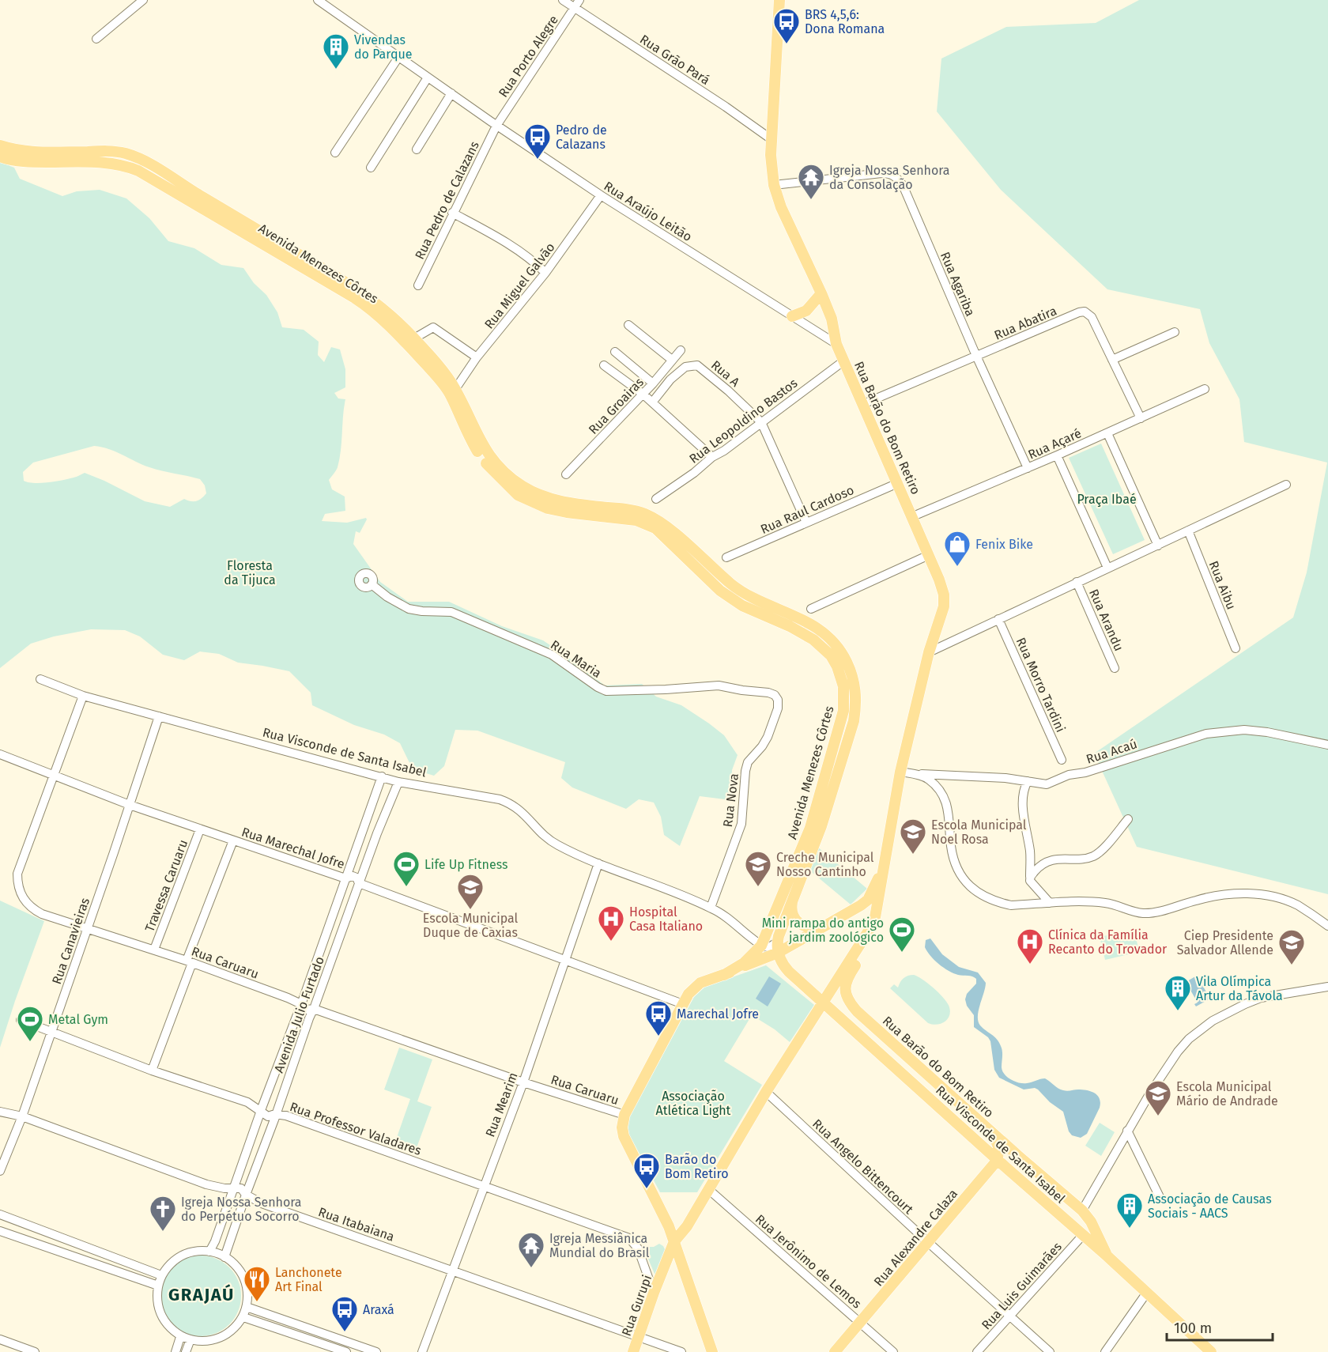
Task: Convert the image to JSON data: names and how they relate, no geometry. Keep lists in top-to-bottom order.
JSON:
{
  "streets": {
    "main road": [
      "Avenida Menezes Côrtes",
      "Rua Barão do Bom Retiro",
      "Rua Visconde de Santa Isabel",
      "Rua Alexandre Calaza",
      "Rua Gurupi"
    ],
    "street": [
      "Rua Porto Alegre",
      "Rua Grão Pará",
      "Rua Pedro de Calazans",
      "Rua Araújo Leitão",
      "Rua Agariba",
      "Rua Miguel Galvão",
      "Rua Abatira",
      "Rua A",
      "Rua Groairas",
      "Rua Leopoldino Bastos",
      "Rua Açaré",
      "Rua Raul Cardoso",
      "Rua Aibu",
      "Rua Arandu",
      "Rua Maria",
      "Rua Morro Tardini",
      "Rua Acaú",
      "Rua Nova",
      "Rua Marechal Jofre",
      "Travessa Caruaru",
      "Rua Canavieiras",
      "Rua Caruaru",
      "Avenida Julio Furtado",
      "Rua Mearim",
      "Rua Professor Valadares",
      "Rua Angelo Bittencourt",
      "Rua Itabaiana",
      "Rua Jerônimo de Lemos",
      "Rua Luis Guimarães"
    ]
  },
  "crossings": [
    ["Rua Porto Alegre", "Rua Grão Pará"],
    ["Rua Porto Alegre", "Rua Pedro de Calazans"],
    ["Rua Porto Alegre", "Rua Araújo Leitão"],
    ["Rua Grão Pará", "Rua Barão do Bom Retiro"],
    ["Rua Pedro de Calazans", "Rua Araújo Leitão"],
    ["Rua Araújo Leitão", "Rua Miguel Galvão"],
    ["Rua Araújo Leitão", "Rua Barão do Bom Retiro"],
    ["Avenida Menezes Côrtes", "Rua Miguel Galvão"],
    ["Avenida Menezes Côrtes", "Rua Visconde de Santa Isabel"],
    ["Rua Agariba", "Rua Abatira"],
    ["Rua Agariba", "Rua Barão do Bom Retiro"],
    ["Rua Agariba", "Rua Açaré"],
    ["Rua Abatira", "Rua Barão do Bom Retiro"],
    ["Rua Abatira", "Rua Açaré"],
    ["Rua A", "Rua Leopoldino Bastos"],
    ["Rua Leopoldino Bastos", "Rua Barão do Bom Retiro"],
    ["Rua Barão do Bom Retiro", "Rua Açaré"],
    ["Rua Barão do Bom Retiro", "Rua Raul Cardoso"],
    ["Rua Barão do Bom Retiro", "Rua Acaú"],
    ["Rua Barão do Bom Retiro", "Rua Visconde de Santa Isabel"],
    ["Rua Barão do Bom Retiro", "Rua Angelo Bittencourt"],
    ["Rua Barão do Bom Retiro", "Rua Jerônimo de Lemos"],
    ["Rua Barão do Bom Retiro", "Rua Gurupi"],
    ["Rua Maria", "Rua Nova"],
    ["Rua Visconde de Santa Isabel", "Rua Nova"],
    ["Rua Visconde de Santa Isabel", "Rua Canavieiras"],
    ["Rua Visconde de Santa Isabel", "Rua Caruaru"],
    ["Rua Visconde de Santa Isabel", "Avenida Julio Furtado"],
    ["Rua Visconde de Santa Isabel", "Rua Mearim"],
    ["Rua Visconde de Santa Isabel", "Rua Alexandre Calaza"],
    ["Rua Visconde de Santa Isabel", "Rua Luis Guimarães"],
    ["Rua Marechal Jofre", "Travessa Caruaru"],
    ["Rua Marechal Jofre", "Rua Canavieiras"],
    ["Rua Marechal Jofre", "Rua Caruaru"],
    ["Rua Marechal Jofre", "Avenida Julio Furtado"],
    ["Rua Marechal Jofre", "Rua Mearim"],
    ["Travessa Caruaru", "Rua Caruaru"],
    ["Rua Canavieiras", "Rua Caruaru"],
    ["Rua Canavieiras", "Rua Professor Valadares"],
    ["Rua Canavieiras", "Rua Itabaiana"],
    ["Rua Caruaru", "Avenida Julio Furtado"],
    ["Rua Caruaru", "Rua Mearim"],
    ["Avenida Julio Furtado", "Rua Professor Valadares"],
    ["Avenida Julio Furtado", "Rua Itabaiana"],
    ["Rua Mearim", "Rua Professor Valadares"],
    ["Rua Mearim", "Rua Itabaiana"],
    ["Rua Professor Valadares", "Rua Gurupi"],
    ["Rua Angelo Bittencourt", "Rua Alexandre Calaza"],
    ["Rua Angelo Bittencourt", "Rua Luis Guimarães"],
    ["Rua Itabaiana", "Rua Gurupi"],
    ["Rua Alexandre Calaza", "Rua Jerônimo de Lemos"]
  ],
  "districts": ["GRAJAÚ"],
  "parks": ["Praça Ibaé", "Floresta da Tijuca", "Associação Atlética Light"],
  "places": {
    "bus stop": [
      "BRS 4,5,6: Dona Romana",
      "Pedro de Calazans",
      "Marechal Jofre",
      "Barão do Bom Retiro",
      "Araxá"
    ],
    "building": ["Vivendas do Parque", "Vila Olímpica Artur da Távola", "Associação de Causas Sociais - AACS"],
    "temple": ["Igreja Nossa Senhora da Consolação", "Igreja Messiânica Mundial do Brasil"],
    "shop": ["Fenix Bike"],
    "school or university": [
      "Escola Municipal Noel Rosa",
      "Creche Municipal Nosso Cantinho",
      "Escola Municipal Duque de Caxias",
      "Ciep Presidente Salvador Allende",
      "Escola Municipal Mário de Andrade"
    ],
    "sports": ["Life Up Fitness", "Mini rampa do antigo jardim zoológico", "Metal Gym"],
    "hospital": ["Hospital Casa Italiano", "Clínica da Família Recanto do Trovador"],
    "church": ["Igreja Nossa Senhora do Perpétuo Socorro"],
    "restaurant": ["Lanchonete Art Final"]
  },
  "scale_bar": "100 m"
}
